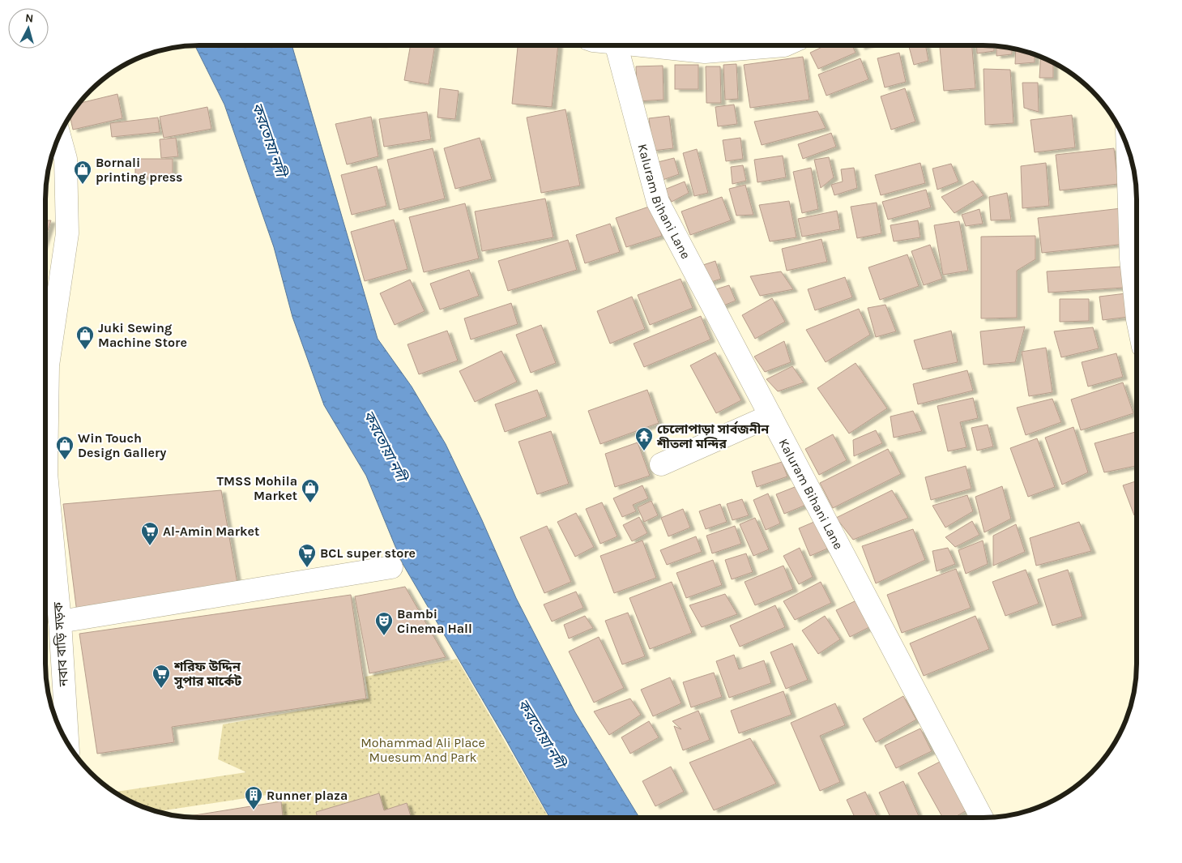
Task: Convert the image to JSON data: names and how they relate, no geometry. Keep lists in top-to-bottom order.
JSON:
{
  "streets": {
    "street": ["Kaluram Bihani Lane", "নবাব বাড়ি সড়ক"]
  },
  "water": ["করতোয়া নদী"],
  "parks": ["Mohammad Ali Place Muesum And Park"],
  "places": {
    "shop": [
      "Bornali printing press",
      "Juki Sewing Machine Store",
      "Win Touch Design Gallery",
      "TMSS Mohila Market"
    ],
    "temple": ["চেলোপাড়া সার্বজনীন শীতলা মন্দির"],
    "supermarket": ["Al-Amin Market", "BCL super store", "শরিফ উদ্দিন সুপার মার্কেট"],
    "theatre": ["Bambi Cinema Hall"],
    "building": ["Runner plaza"]
  },
  "north": "top"
}
